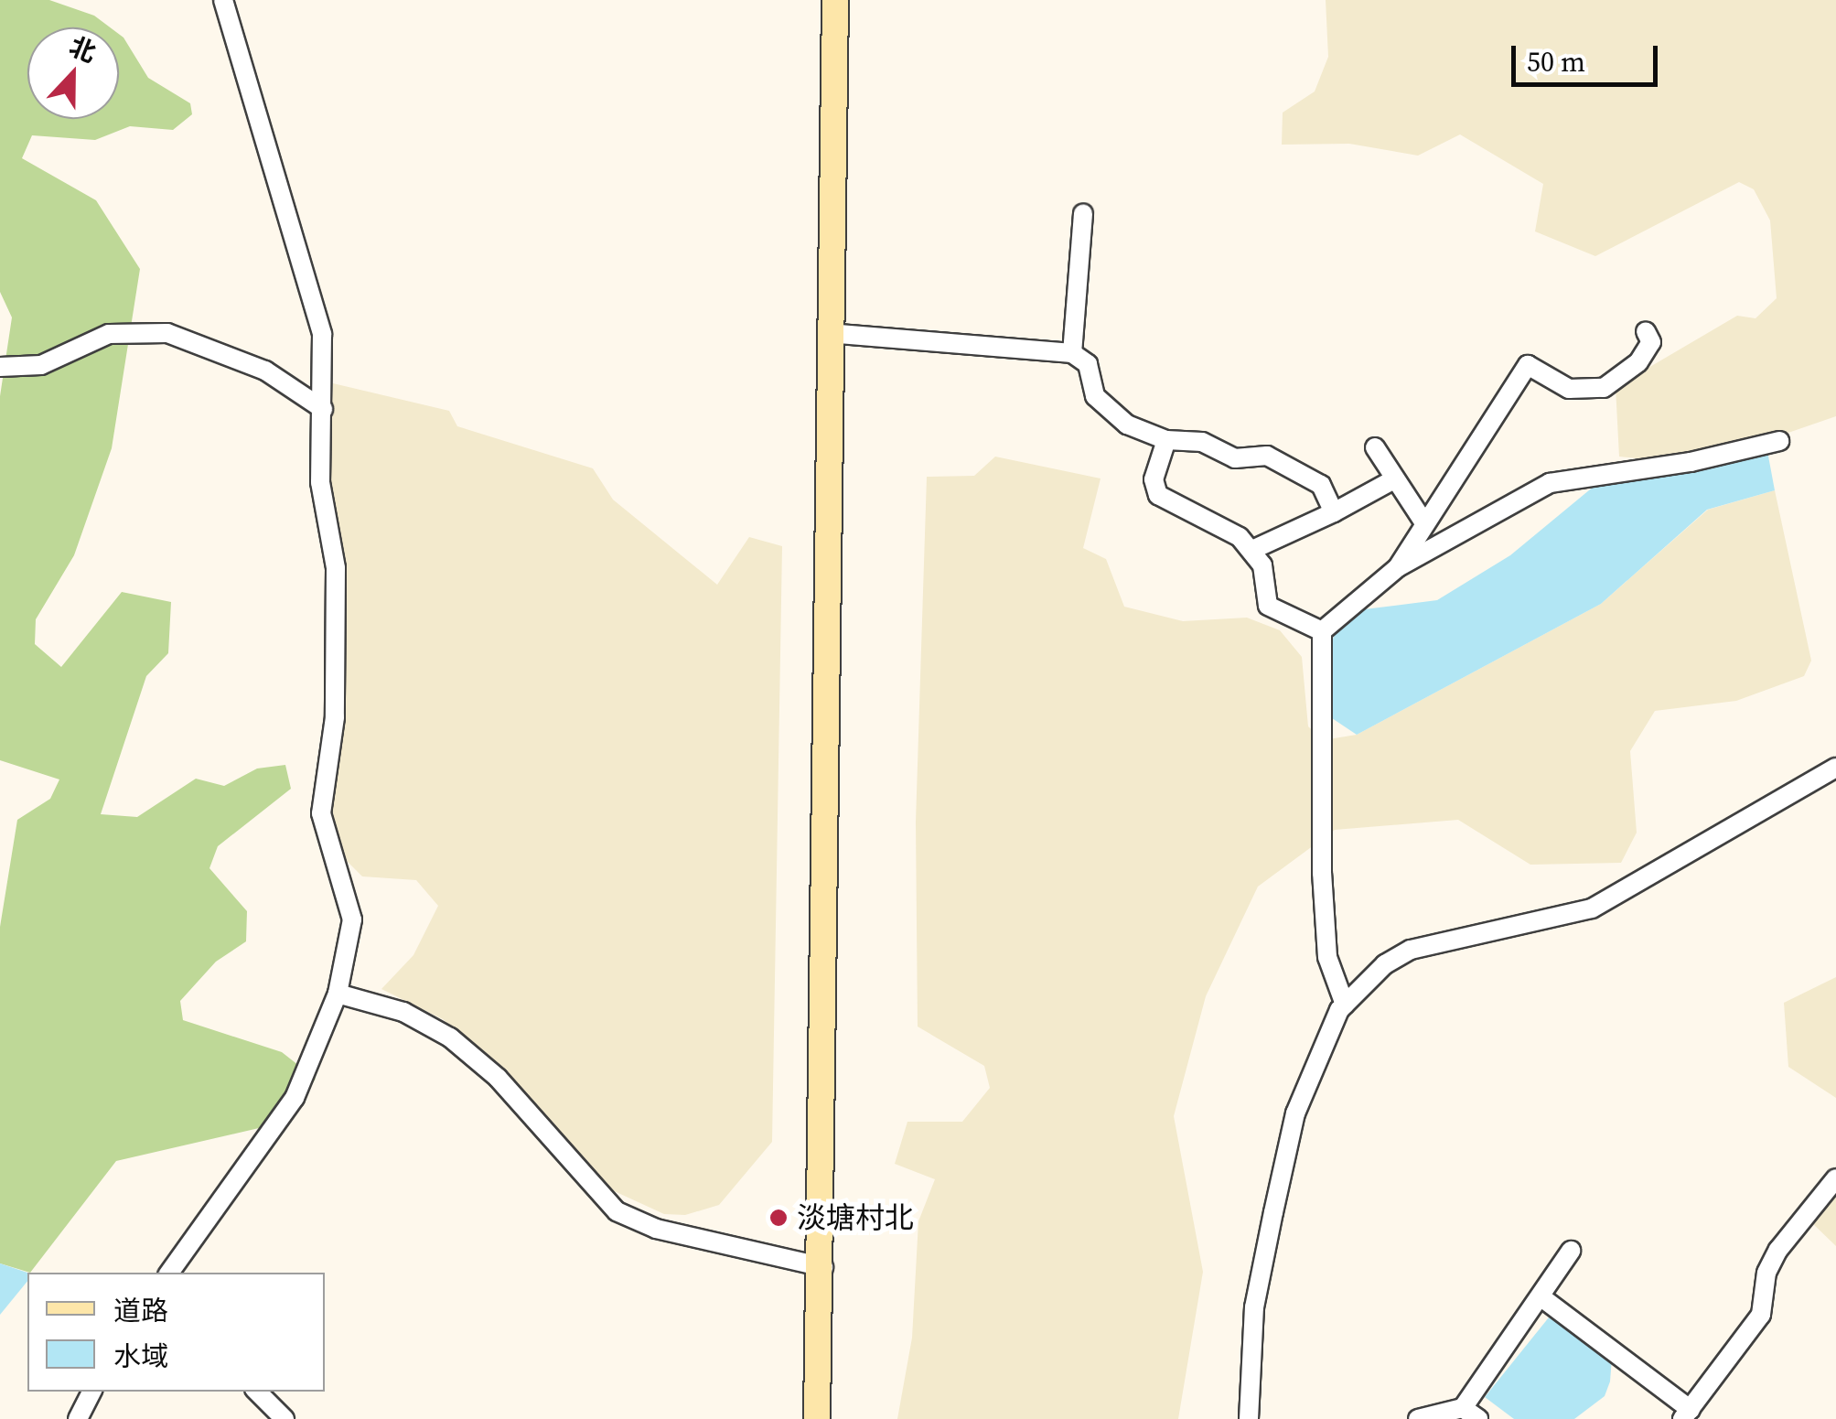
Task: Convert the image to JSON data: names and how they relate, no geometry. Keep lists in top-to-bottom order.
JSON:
{
  "places": ["淡塘村北"],
  "legend": ["道路", "水域"],
  "scale_bar": "50 m",
  "north": "top"
}
